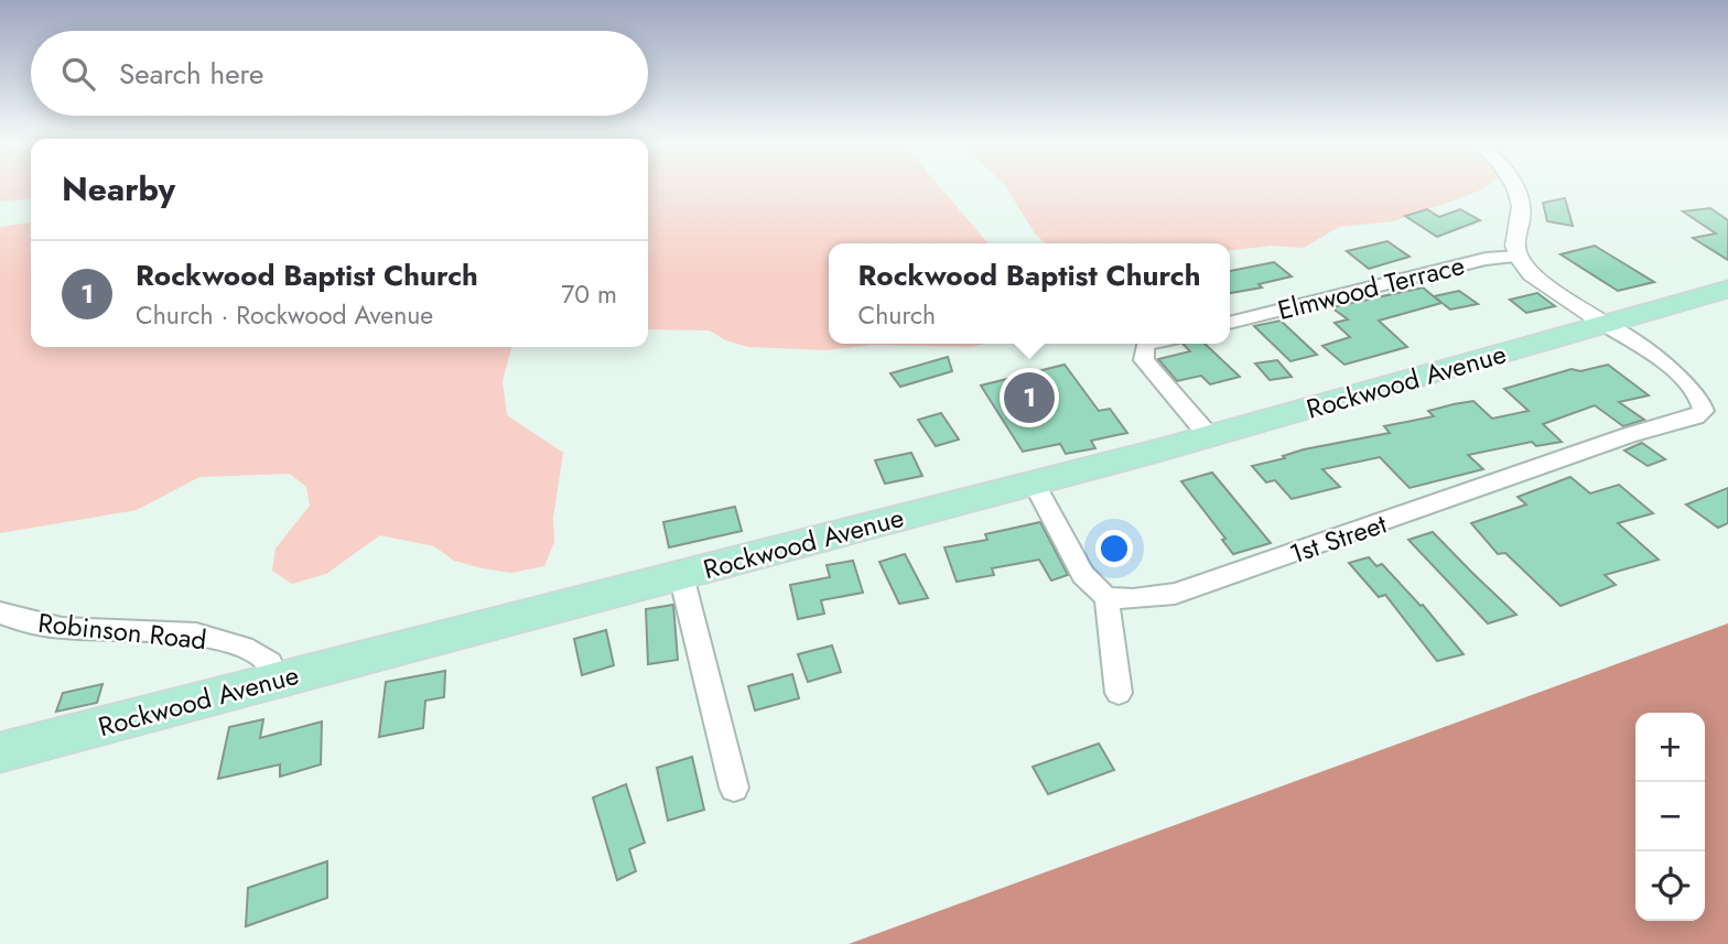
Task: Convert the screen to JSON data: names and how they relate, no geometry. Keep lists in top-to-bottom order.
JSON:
{
  "streets": {
    "main road": ["Rockwood Avenue"],
    "street": ["Elmwood Terrace", "1st Street", "Robinson Road"]
  },
  "crossings": [
    ["Rockwood Avenue", "1st Street"],
    ["Rockwood Avenue", "Robinson Road"]
  ],
  "page": {
    "search": "Search here",
    "heading": "Nearby",
    "list": [
      {
        "mark": "1",
        "name": "Rockwood Baptist Church",
        "note": "Church · Rockwood Avenue",
        "value": "70 m"
      }
    ],
    "popup": ["Rockwood Baptist Church", "Church"],
    "pins": "1",
    "map_buttons": ["+", "−"]
  }
}
